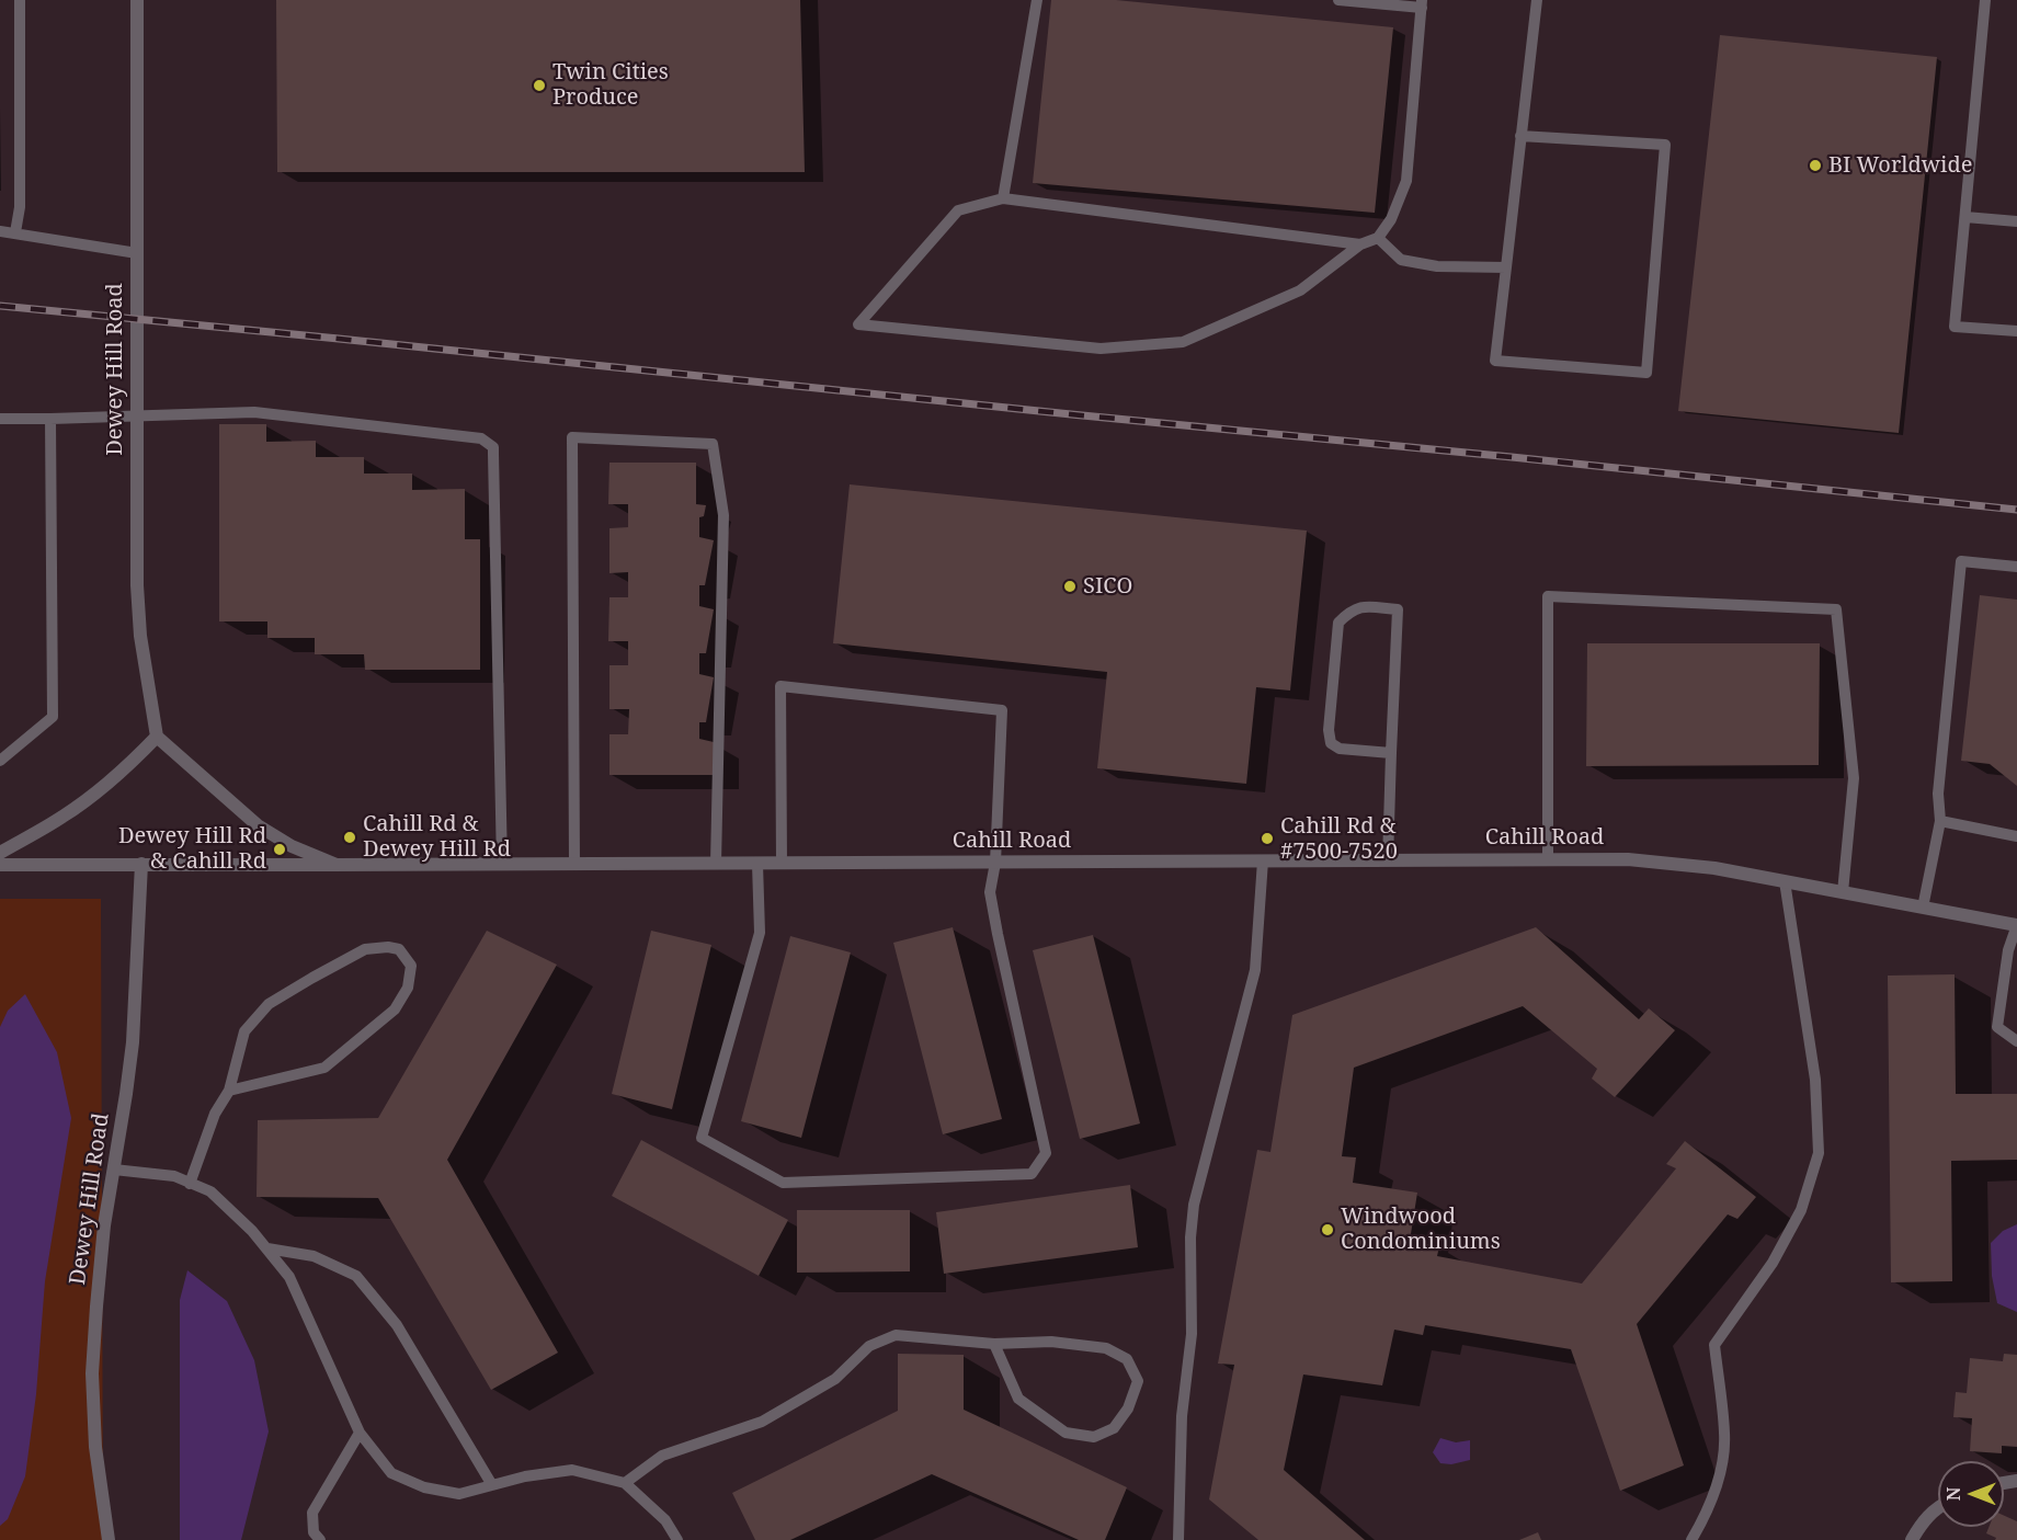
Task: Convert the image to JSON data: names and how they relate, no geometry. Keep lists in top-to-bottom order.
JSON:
{
  "streets": {
    "street": ["Dewey Hill Road", "Cahill Road"]
  },
  "crossings": [
    ["Dewey Hill Road", "Cahill Road"]
  ],
  "places": [
    "Twin Cities Produce",
    "BI Worldwide",
    "SICO",
    "Cahill Rd & Dewey Hill Rd",
    "Cahill Rd & #7500-7520",
    "Dewey Hill Rd & Cahill Rd",
    "Windwood Condominiums"
  ],
  "north": "left"
}
